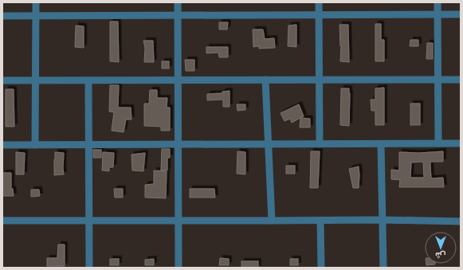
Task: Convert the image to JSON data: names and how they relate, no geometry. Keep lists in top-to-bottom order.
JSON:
{
  "north": "bottom"
}
